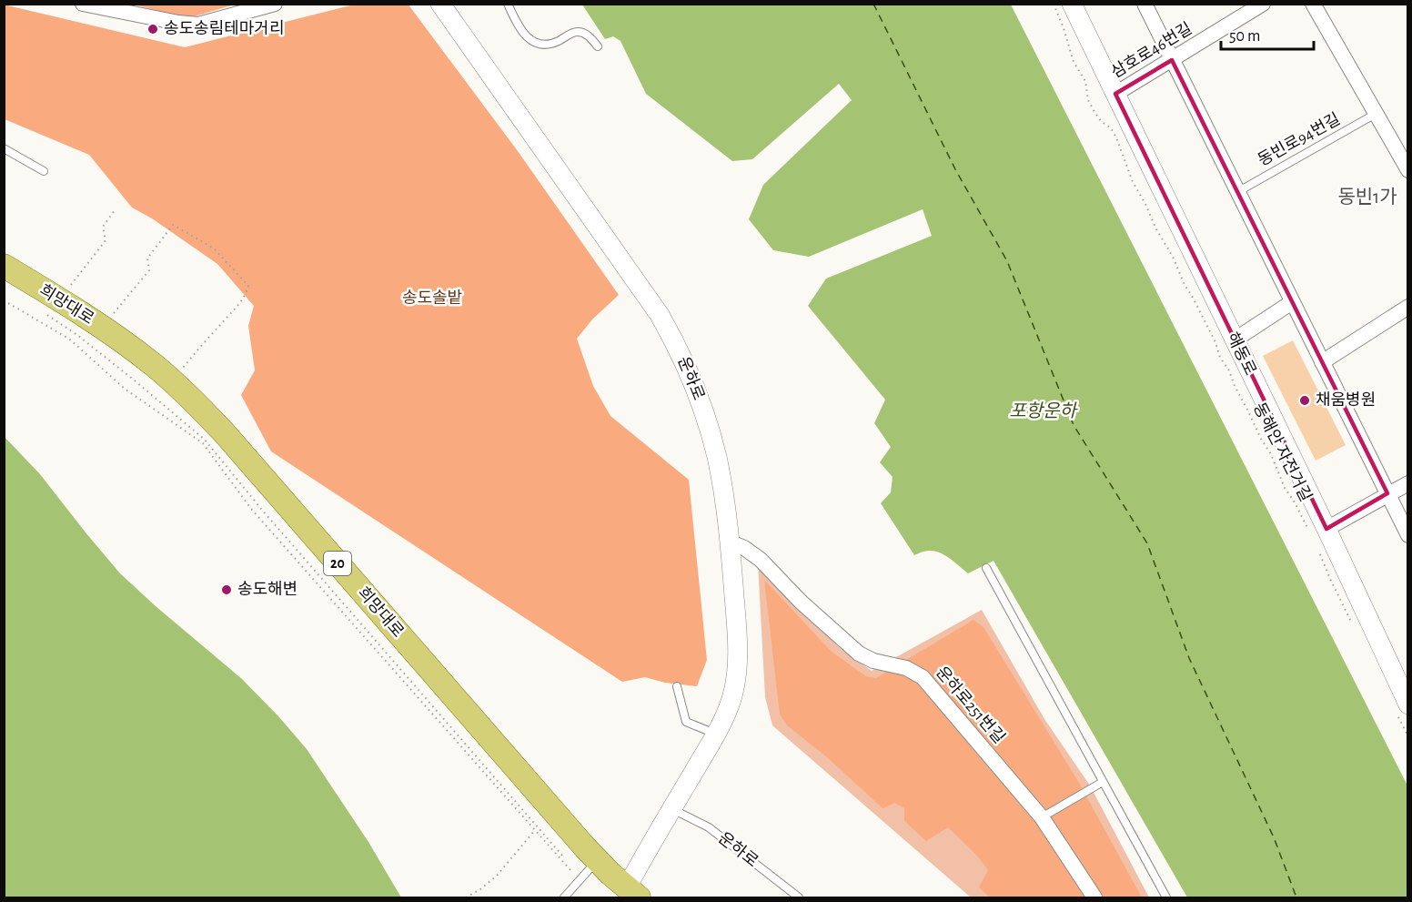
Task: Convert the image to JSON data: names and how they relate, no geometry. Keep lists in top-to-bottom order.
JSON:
{
  "streets": {
    "main road": ["희망대로", "20"],
    "street": [
      "삼호로46번길",
      "해동로",
      "운하로",
      "운하로251번길"
    ],
    "lane": ["동빈로94번길"],
    "path": ["동해안 자전거길"]
  },
  "crossings": [
    ["삼호로46번길", "해동로"],
    ["희망대로", "운하로"],
    ["해동로", "동해안 자전거길"],
    ["운하로", "운하로251번길"]
  ],
  "districts": ["동빈1가"],
  "water": ["포항운하"],
  "parks": ["송도솔밭"],
  "places": ["송도송림테마거리", "채움병원", "송도해변"],
  "scale_bar": "50 m"
}
